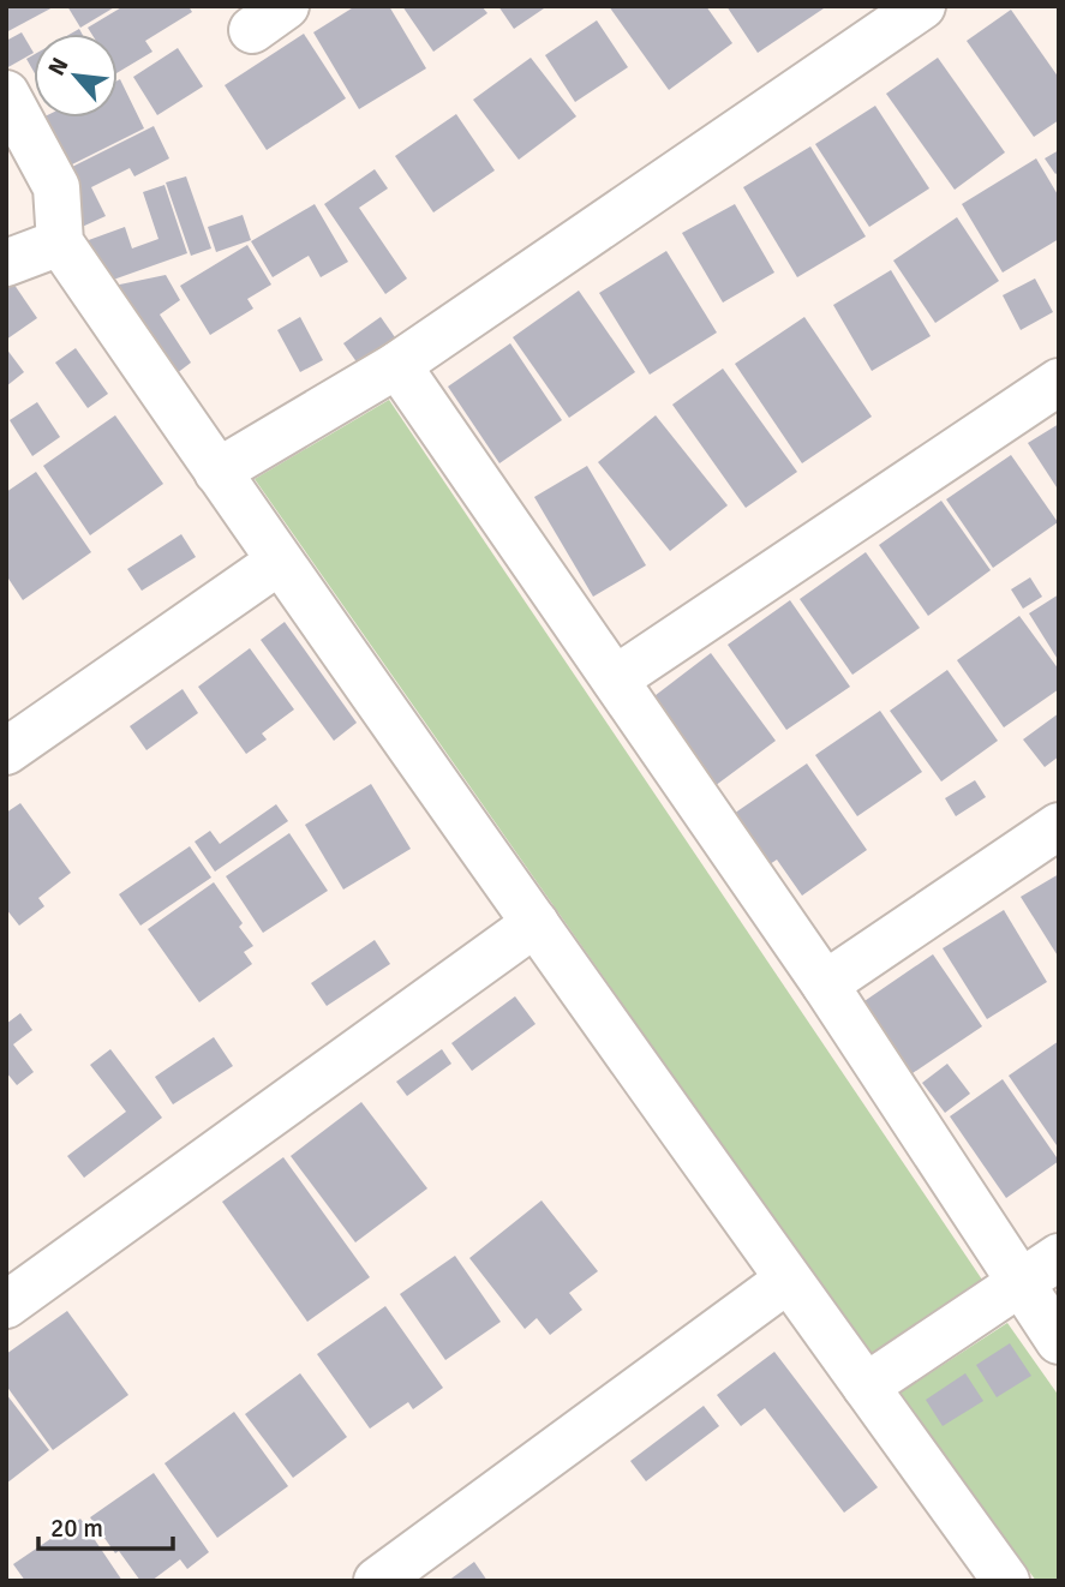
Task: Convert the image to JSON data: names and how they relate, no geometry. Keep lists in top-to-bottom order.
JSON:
{
  "scale_bar": "20 m",
  "north": "top left"
}
